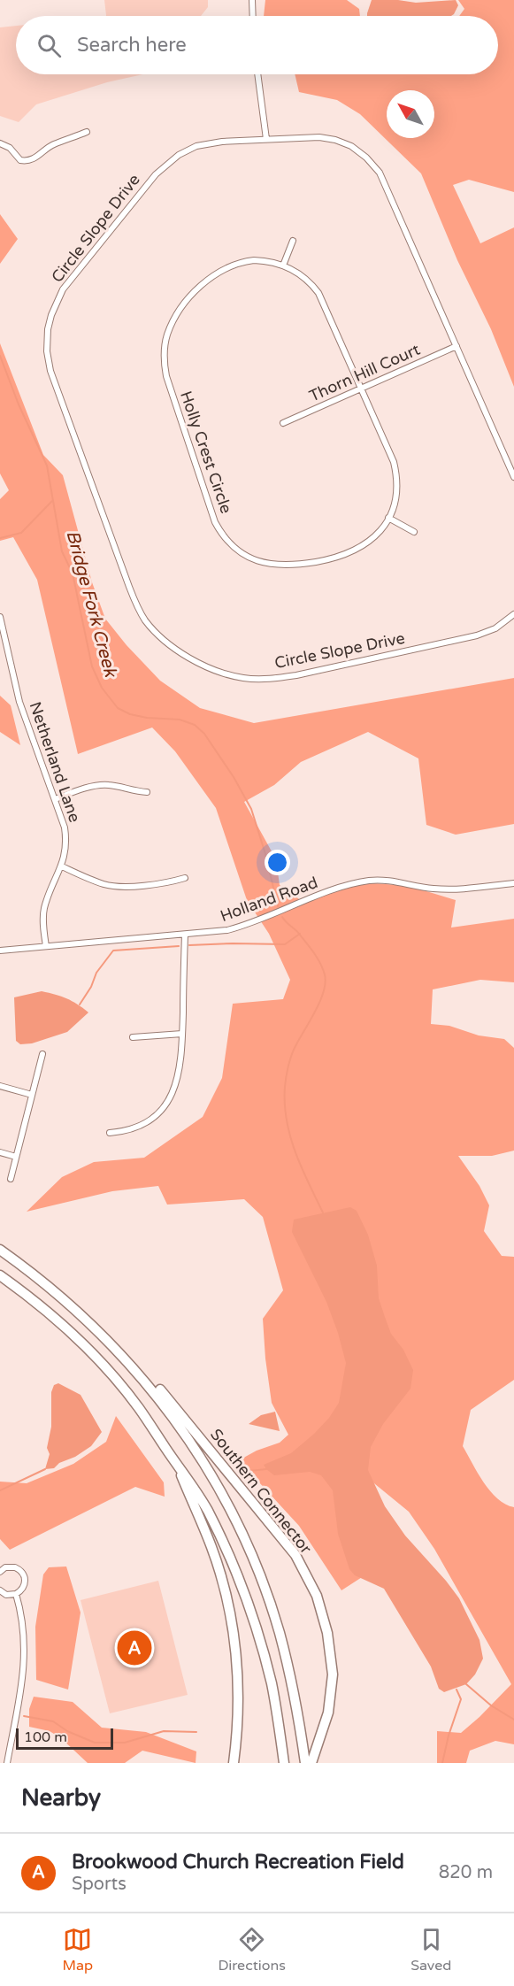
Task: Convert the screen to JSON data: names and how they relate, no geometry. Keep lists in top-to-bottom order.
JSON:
{
  "streets": {
    "highway": ["Southern Connector"],
    "street": [
      "Circle Slope Drive",
      "Thorn Hill Court",
      "Holly Crest Circle",
      "Netherland Lane",
      "Holland Road"
    ]
  },
  "crossings": [
    ["Circle Slope Drive", "Thorn Hill Court"],
    ["Thorn Hill Court", "Holly Crest Circle"],
    ["Netherland Lane", "Holland Road"]
  ],
  "water": ["Bridge Fork Creek"],
  "scale_bar": "100 m",
  "north": "top left",
  "page": {
    "search": "Search here",
    "pins": "A",
    "scale": "100 m",
    "heading": "Nearby",
    "list": [
      {
        "mark": "A",
        "name": "Brookwood Church Recreation Field",
        "note": "Sports",
        "value": "820 m"
      }
    ],
    "nav": ["Map", "Directions", "Saved"]
  }
}
